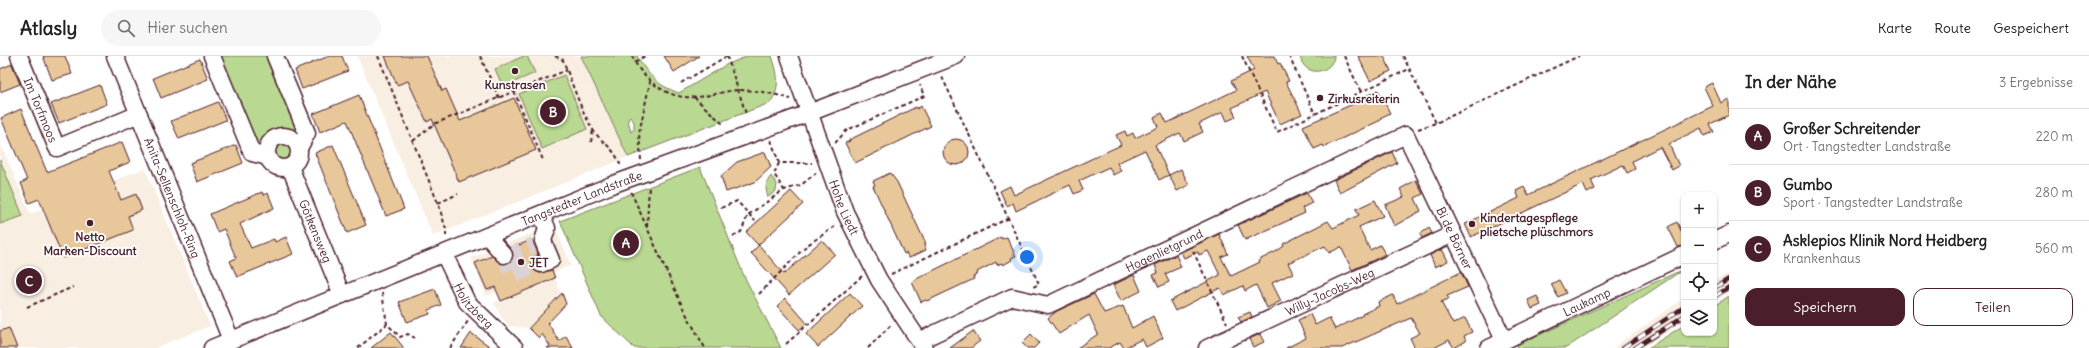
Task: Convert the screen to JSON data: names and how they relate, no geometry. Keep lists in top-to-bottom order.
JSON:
{
  "streets": {
    "street": [
      "Im Torfmoos",
      "Anita-Sellenschloh-Ring",
      "Tangstedter Landstraße",
      "Hohe Liedt",
      "Götkensweg",
      "Bi de Börner",
      "Hogenlietgrund",
      "Willy-Jacobs-Weg",
      "Laukamp",
      "Holitzberg"
    ]
  },
  "crossings": [
    ["Im Torfmoos", "Anita-Sellenschloh-Ring"],
    ["Anita-Sellenschloh-Ring", "Tangstedter Landstraße"],
    ["Tangstedter Landstraße", "Hohe Liedt"],
    ["Tangstedter Landstraße", "Götkensweg"],
    ["Tangstedter Landstraße", "Holitzberg"],
    ["Hohe Liedt", "Hogenlietgrund"],
    ["Bi de Börner", "Hogenlietgrund"],
    ["Bi de Börner", "Willy-Jacobs-Weg"],
    ["Bi de Börner", "Laukamp"]
  ],
  "places": [
    "Kunstrasen",
    "Zirkusreiterin",
    "Netto Marken-Discount",
    "Kindertagespflege plietsche plüschmors",
    "JET"
  ],
  "page": {
    "header": "Atlasly",
    "search": "Hier suchen",
    "nav": ["Karte", "Route", "Gespeichert"],
    "heading": ["In der Nähe", "3 Ergebnisse"],
    "pins": ["B", "A", "C"],
    "list": [
      {
        "mark": "A",
        "name": "Großer Schreitender",
        "note": "Ort · Tangstedter Landstraße",
        "value": "220 m"
      },
      {
        "mark": "B",
        "name": "Gumbo",
        "note": "Sport · Tangstedter Landstraße",
        "value": "280 m"
      },
      {
        "mark": "C",
        "name": "Asklepios Klinik Nord Heidberg",
        "note": "Krankenhaus",
        "value": "560 m"
      }
    ],
    "map_buttons": ["+", "−"],
    "buttons": ["Speichern", "Teilen"]
  }
}
